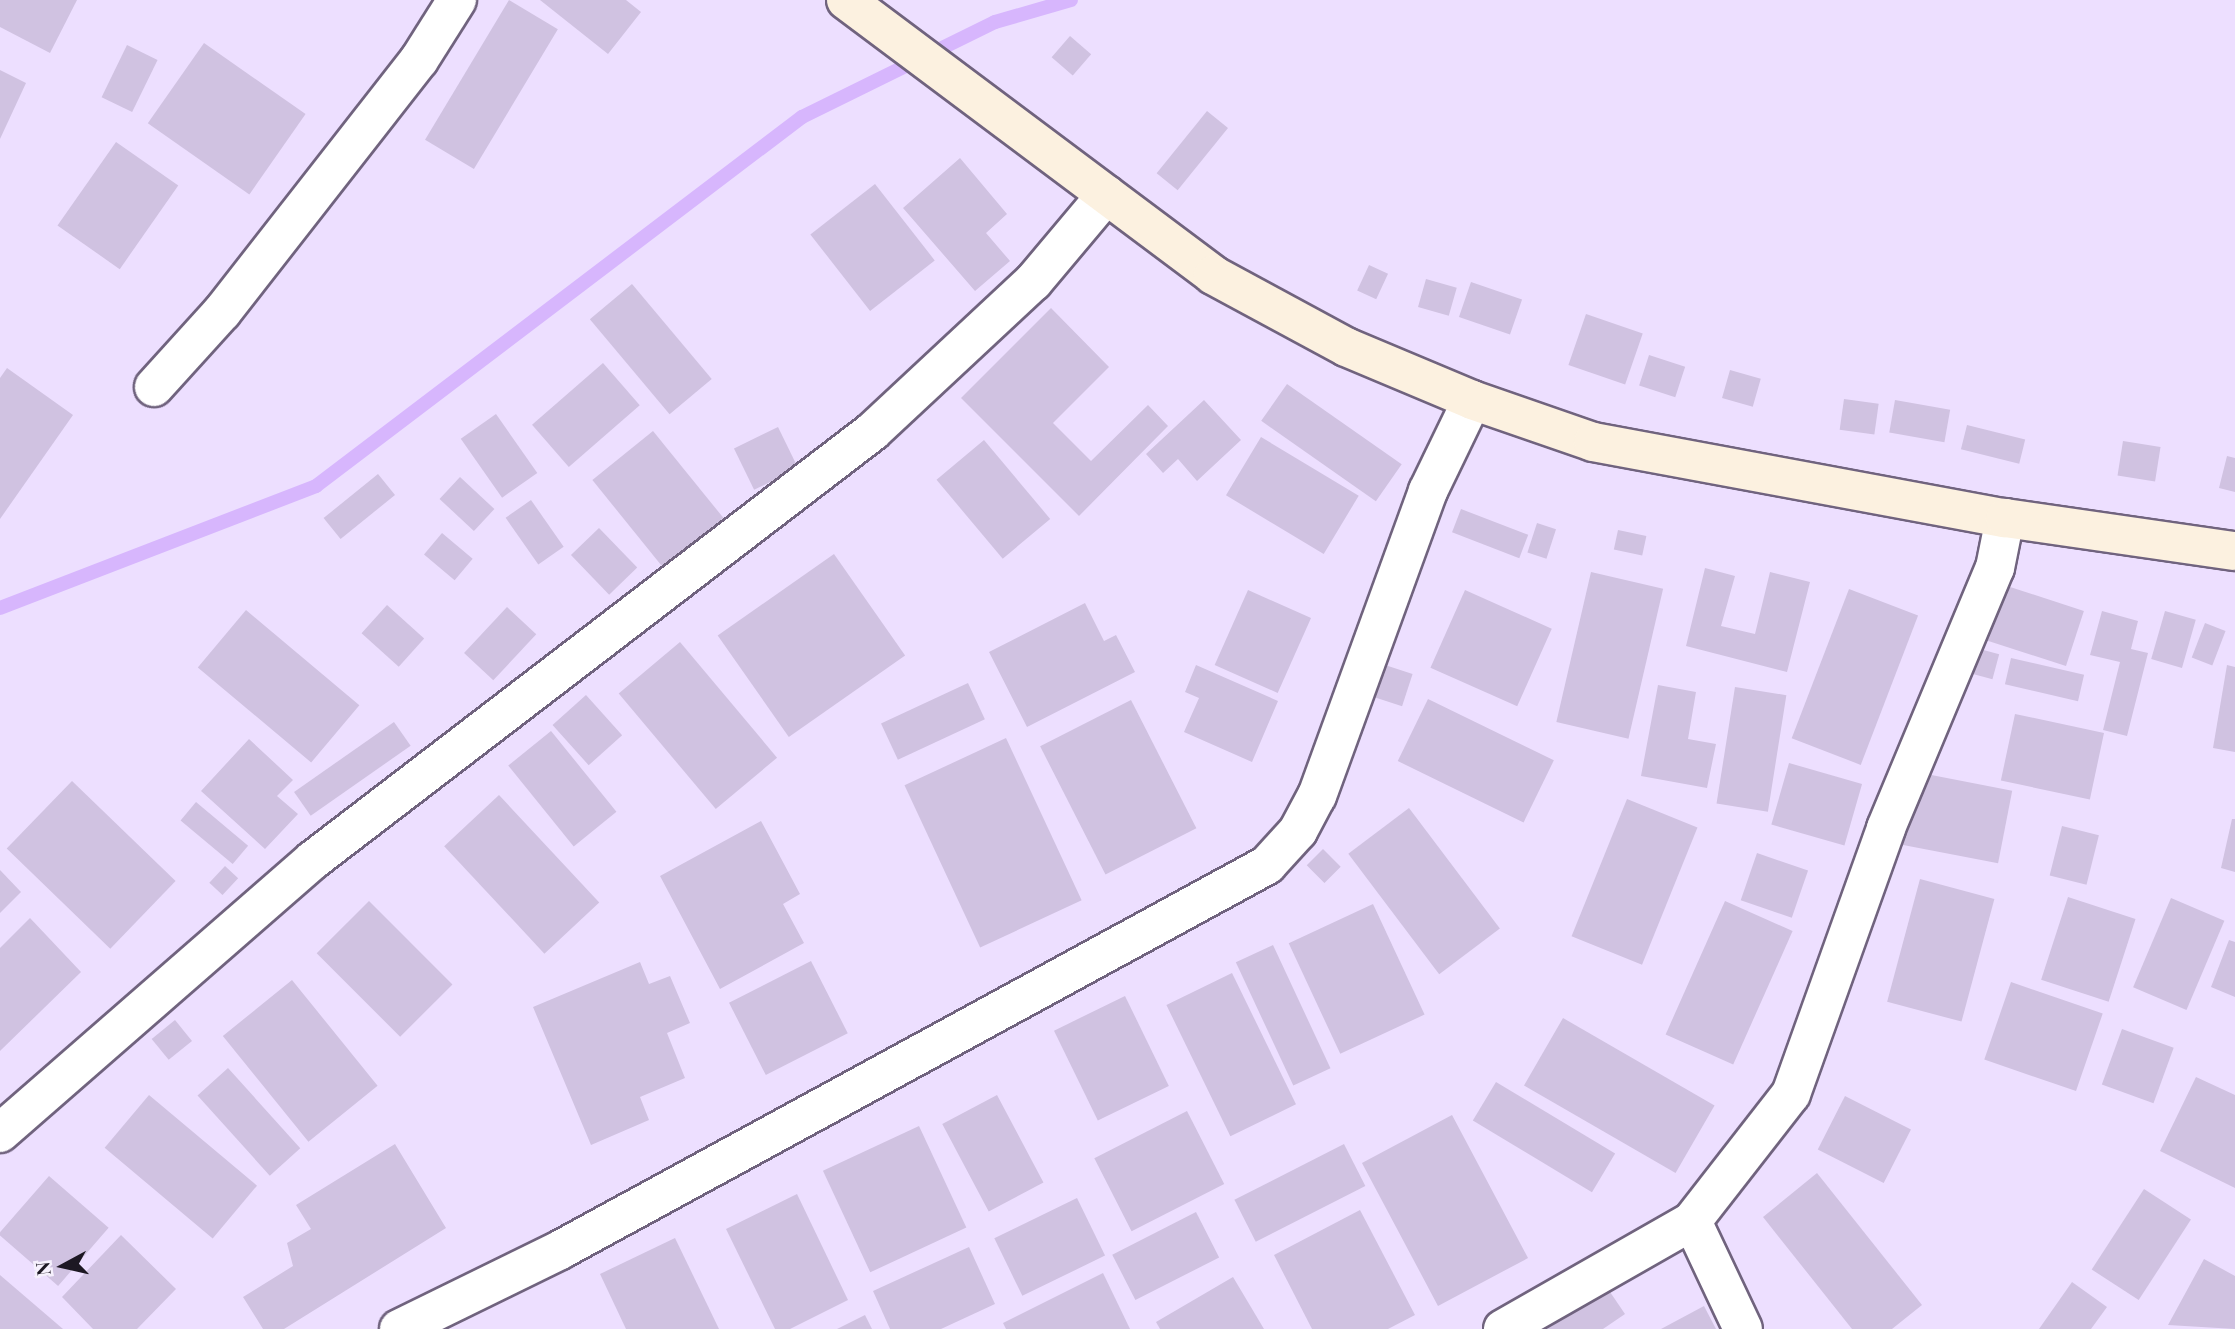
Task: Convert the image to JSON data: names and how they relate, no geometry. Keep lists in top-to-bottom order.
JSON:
{
  "north": "left"
}
